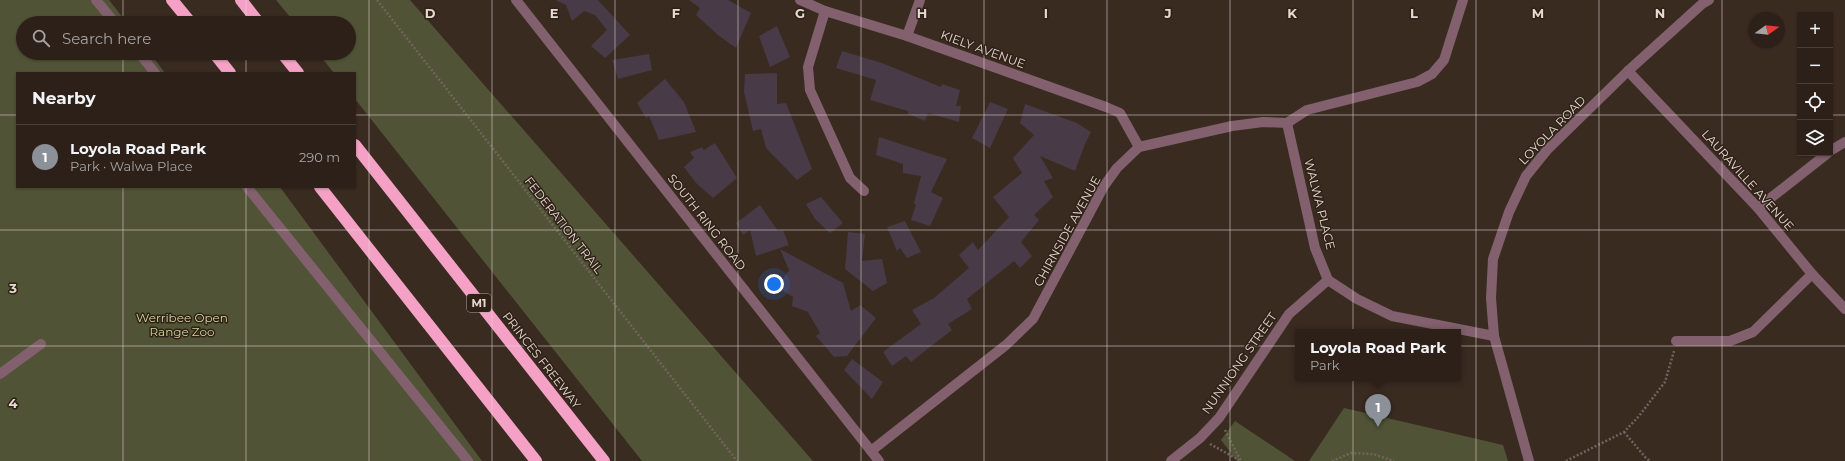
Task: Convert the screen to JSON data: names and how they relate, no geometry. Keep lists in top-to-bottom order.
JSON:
{
  "streets": {
    "highway": ["M1", "PRINCES FREEWAY"],
    "street": [
      "KIELY AVENUE",
      "LOYOLA ROAD",
      "LAURAVILLE AVENUE",
      "WALWA PLACE",
      "SOUTH RING ROAD",
      "CHIRNSIDE AVENUE",
      "NUNNIONG STREET"
    ],
    "path": ["FEDERATION TRAIL"]
  },
  "crossings": [
    ["KIELY AVENUE", "CHIRNSIDE AVENUE"],
    ["LOYOLA ROAD", "LAURAVILLE AVENUE"],
    ["WALWA PLACE", "NUNNIONG STREET"],
    ["SOUTH RING ROAD", "CHIRNSIDE AVENUE"]
  ],
  "parks": ["Werribee Open Range Zoo"],
  "north": "right",
  "page": {
    "map_buttons": ["+", "−"],
    "search": "Search here",
    "heading": "Nearby",
    "list": [
      {
        "mark": "1",
        "name": "Loyola Road Park",
        "note": "Park · Walwa Place",
        "value": "290 m"
      }
    ],
    "popup": ["Loyola Road Park", "Park"],
    "pins": "1"
  },
  "grid": {
    "columns": [
      "D",
      "E",
      "F",
      "G",
      "H",
      "I",
      "J",
      "K",
      "L",
      "M",
      "N"
    ],
    "rows": ["3", "4"]
  }
}
